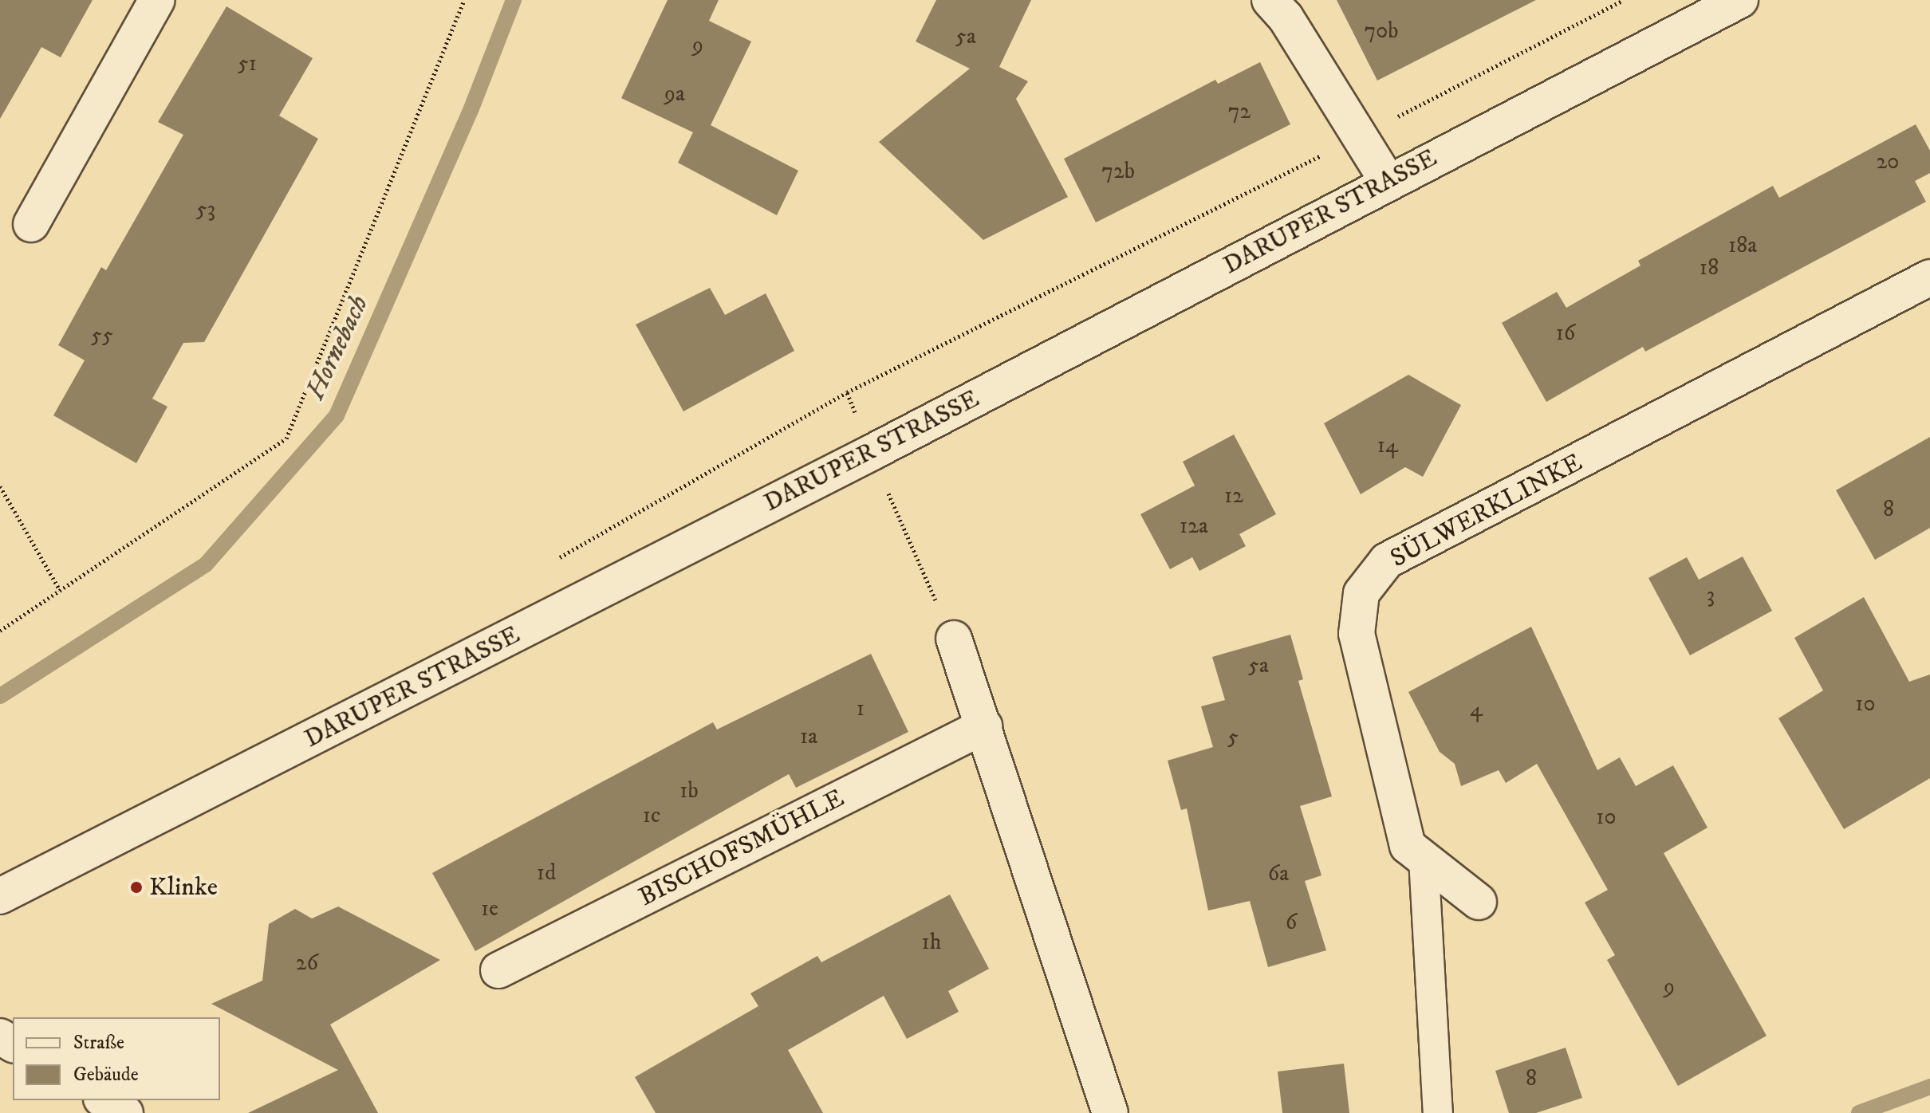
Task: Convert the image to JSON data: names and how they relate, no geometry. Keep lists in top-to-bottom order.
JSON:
{
  "streets": {
    "street": ["DARUPER STRASSE", "SÜLWERKLINKE", "BISCHOFSMÜHLE"]
  },
  "water": ["Hornebach"],
  "places": ["Klinke"],
  "house_numbers": [
    "70b",
    "5a",
    "9",
    "51",
    "9a",
    "72",
    "20",
    "72b",
    "53",
    "18a",
    "18",
    "16",
    "55",
    "14",
    "12",
    "8",
    "12a",
    "3",
    "5a",
    "10",
    "1",
    "4",
    "1a",
    "5",
    "1b",
    "1c",
    "10",
    "1d",
    "6a",
    "1e",
    "6",
    "1h",
    "26",
    "9",
    "8"
  ],
  "legend": ["Straße", "Gebäude"]
}
